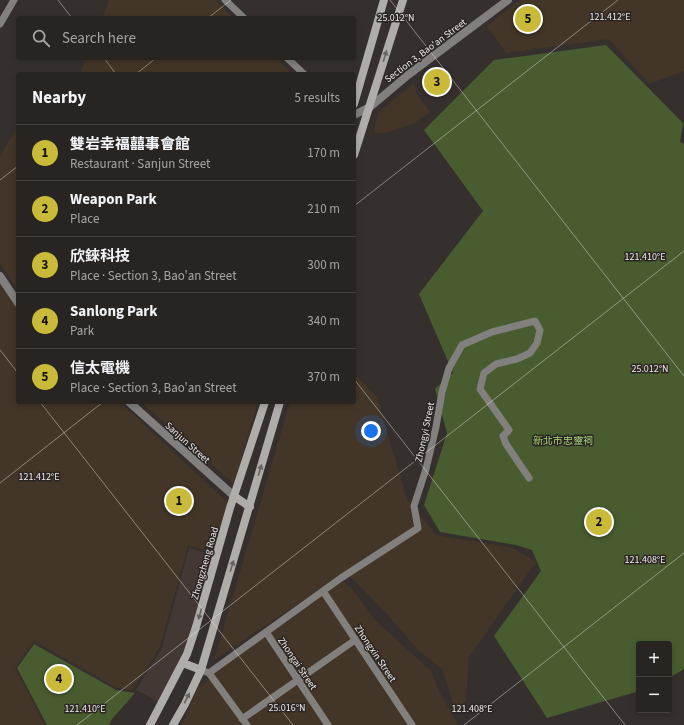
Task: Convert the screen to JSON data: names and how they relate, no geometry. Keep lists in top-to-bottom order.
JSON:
{
  "streets": {
    "main road": ["Zhongzheng Road"],
    "street": [
      "Section 3, Bao'an Street",
      "Zhongyi Street",
      "Sanjun Street",
      "Zhongxin Street",
      "Zhongai Street"
    ]
  },
  "crossings": [
    ["Zhongyi Street", "Zhongxin Street"],
    ["Zhongyi Street", "Zhongai Street"],
    ["Sanjun Street", "Zhongzheng Road"]
  ],
  "parks": ["新北市忠靈祠"],
  "page": {
    "pins": [
      "5",
      "3",
      "1",
      "2",
      "4"
    ],
    "search": "Search here",
    "heading": ["Nearby", "5 results"],
    "list": [
      {
        "mark": "1",
        "name": "雙岩幸福囍事會館",
        "note": "Restaurant · Sanjun Street",
        "value": "170 m"
      },
      {
        "mark": "2",
        "name": "Weapon Park",
        "note": "Place",
        "value": "210 m"
      },
      {
        "mark": "3",
        "name": "欣錸科技",
        "note": "Place · Section 3, Bao'an Street",
        "value": "300 m"
      },
      {
        "mark": "4",
        "name": "Sanlong Park",
        "note": "Park",
        "value": "340 m"
      },
      {
        "mark": "5",
        "name": "信太電機",
        "note": "Place · Section 3, Bao'an Street",
        "value": "370 m"
      }
    ],
    "map_buttons": ["+", "−"]
  },
  "coordinates": [
    "121.412°E",
    "25.012°N",
    "121.410°E",
    "121.408°E",
    "25.016°N"
  ]
}
